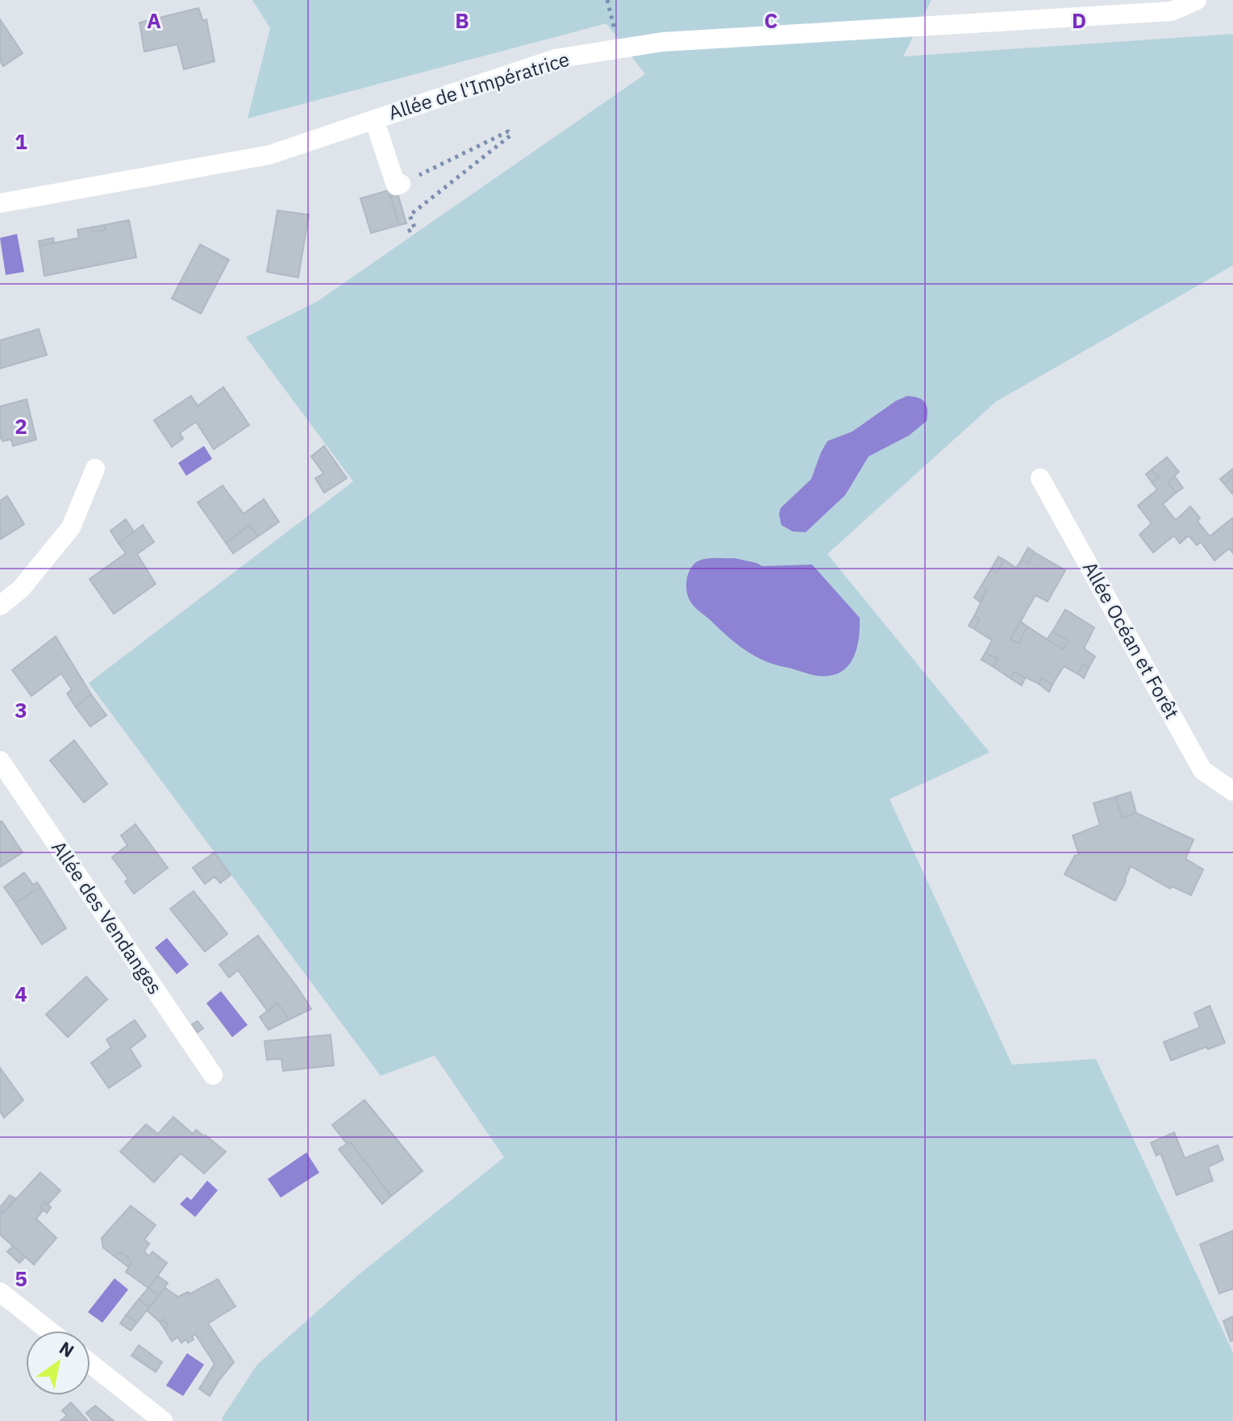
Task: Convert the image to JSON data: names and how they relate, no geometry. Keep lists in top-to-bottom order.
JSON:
{
  "streets": {
    "street": ["Allée de l'Impératrice", "Allée Océan et Forêt", "Allée des Vendanges"]
  },
  "north": "top right",
  "grid": {
    "columns": [
      "A",
      "B",
      "C",
      "D"
    ],
    "rows": [
      "1",
      "2",
      "3",
      "4",
      "5"
    ]
  }
}
